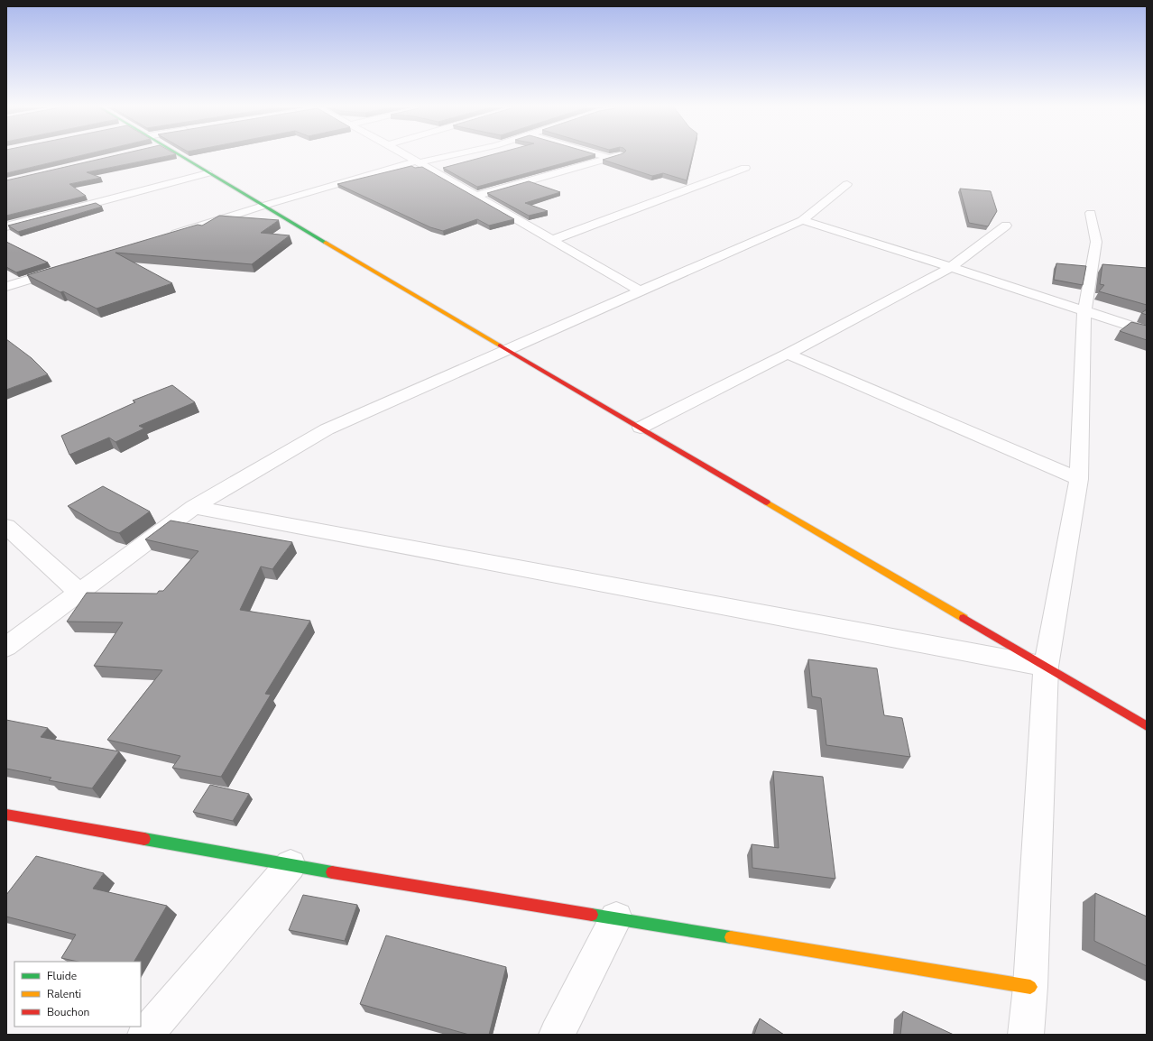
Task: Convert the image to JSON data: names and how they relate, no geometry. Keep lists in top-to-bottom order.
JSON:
{
  "legend": ["Fluide", "Ralenti", "Bouchon"]
}
